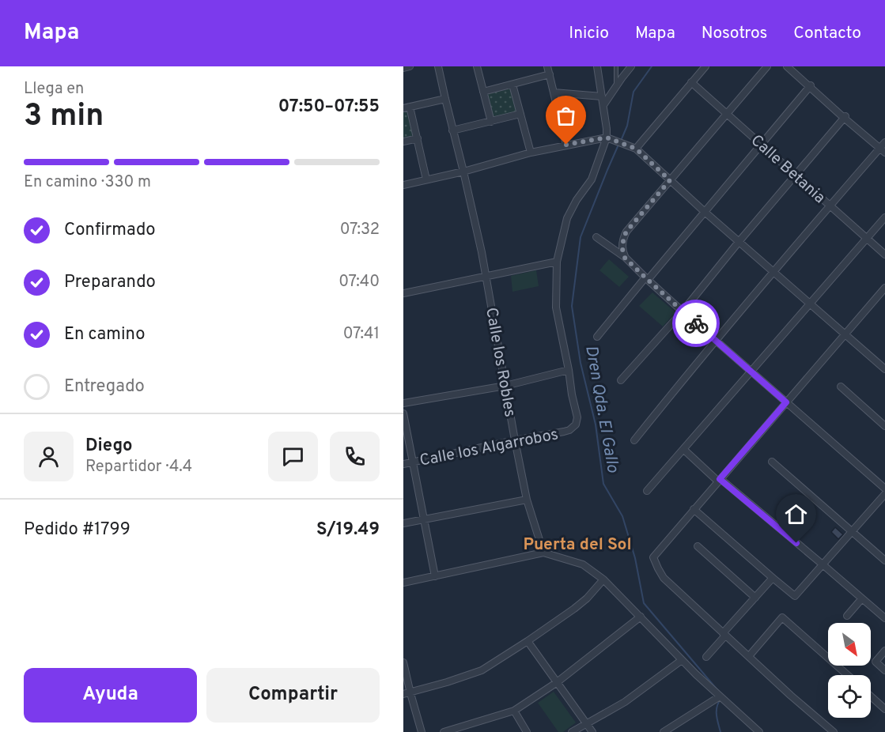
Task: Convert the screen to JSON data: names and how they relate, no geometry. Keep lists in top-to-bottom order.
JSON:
{
  "streets": {
    "street": ["Calle Betania", "Calle los Robles", "Calle los Algarrobos"]
  },
  "crossings": [
    ["Calle los Robles", "Calle los Algarrobos"]
  ],
  "districts": ["Puerta del Sol"],
  "water": ["Dren Qda. El Gallo"],
  "north": "bottom right",
  "page": {
    "header": "Mapa",
    "nav": [
      "Inicio",
      "Mapa",
      "Nosotros",
      "Contacto"
    ],
    "heading": ["3 min", "Llega en", "07:50–07:55"],
    "panel": [
      "Diego",
      "Repartidor · 4.4",
      "Pedido #1799",
      "S/19.49"
    ],
    "bar": "En camino · 330 m",
    "list": [
      ["Confirmado", "07:32"],
      ["Preparando", "07:40"],
      ["En camino", "07:41"],
      "Entregado"
    ],
    "buttons": ["Ayuda", "Compartir"]
  }
}
